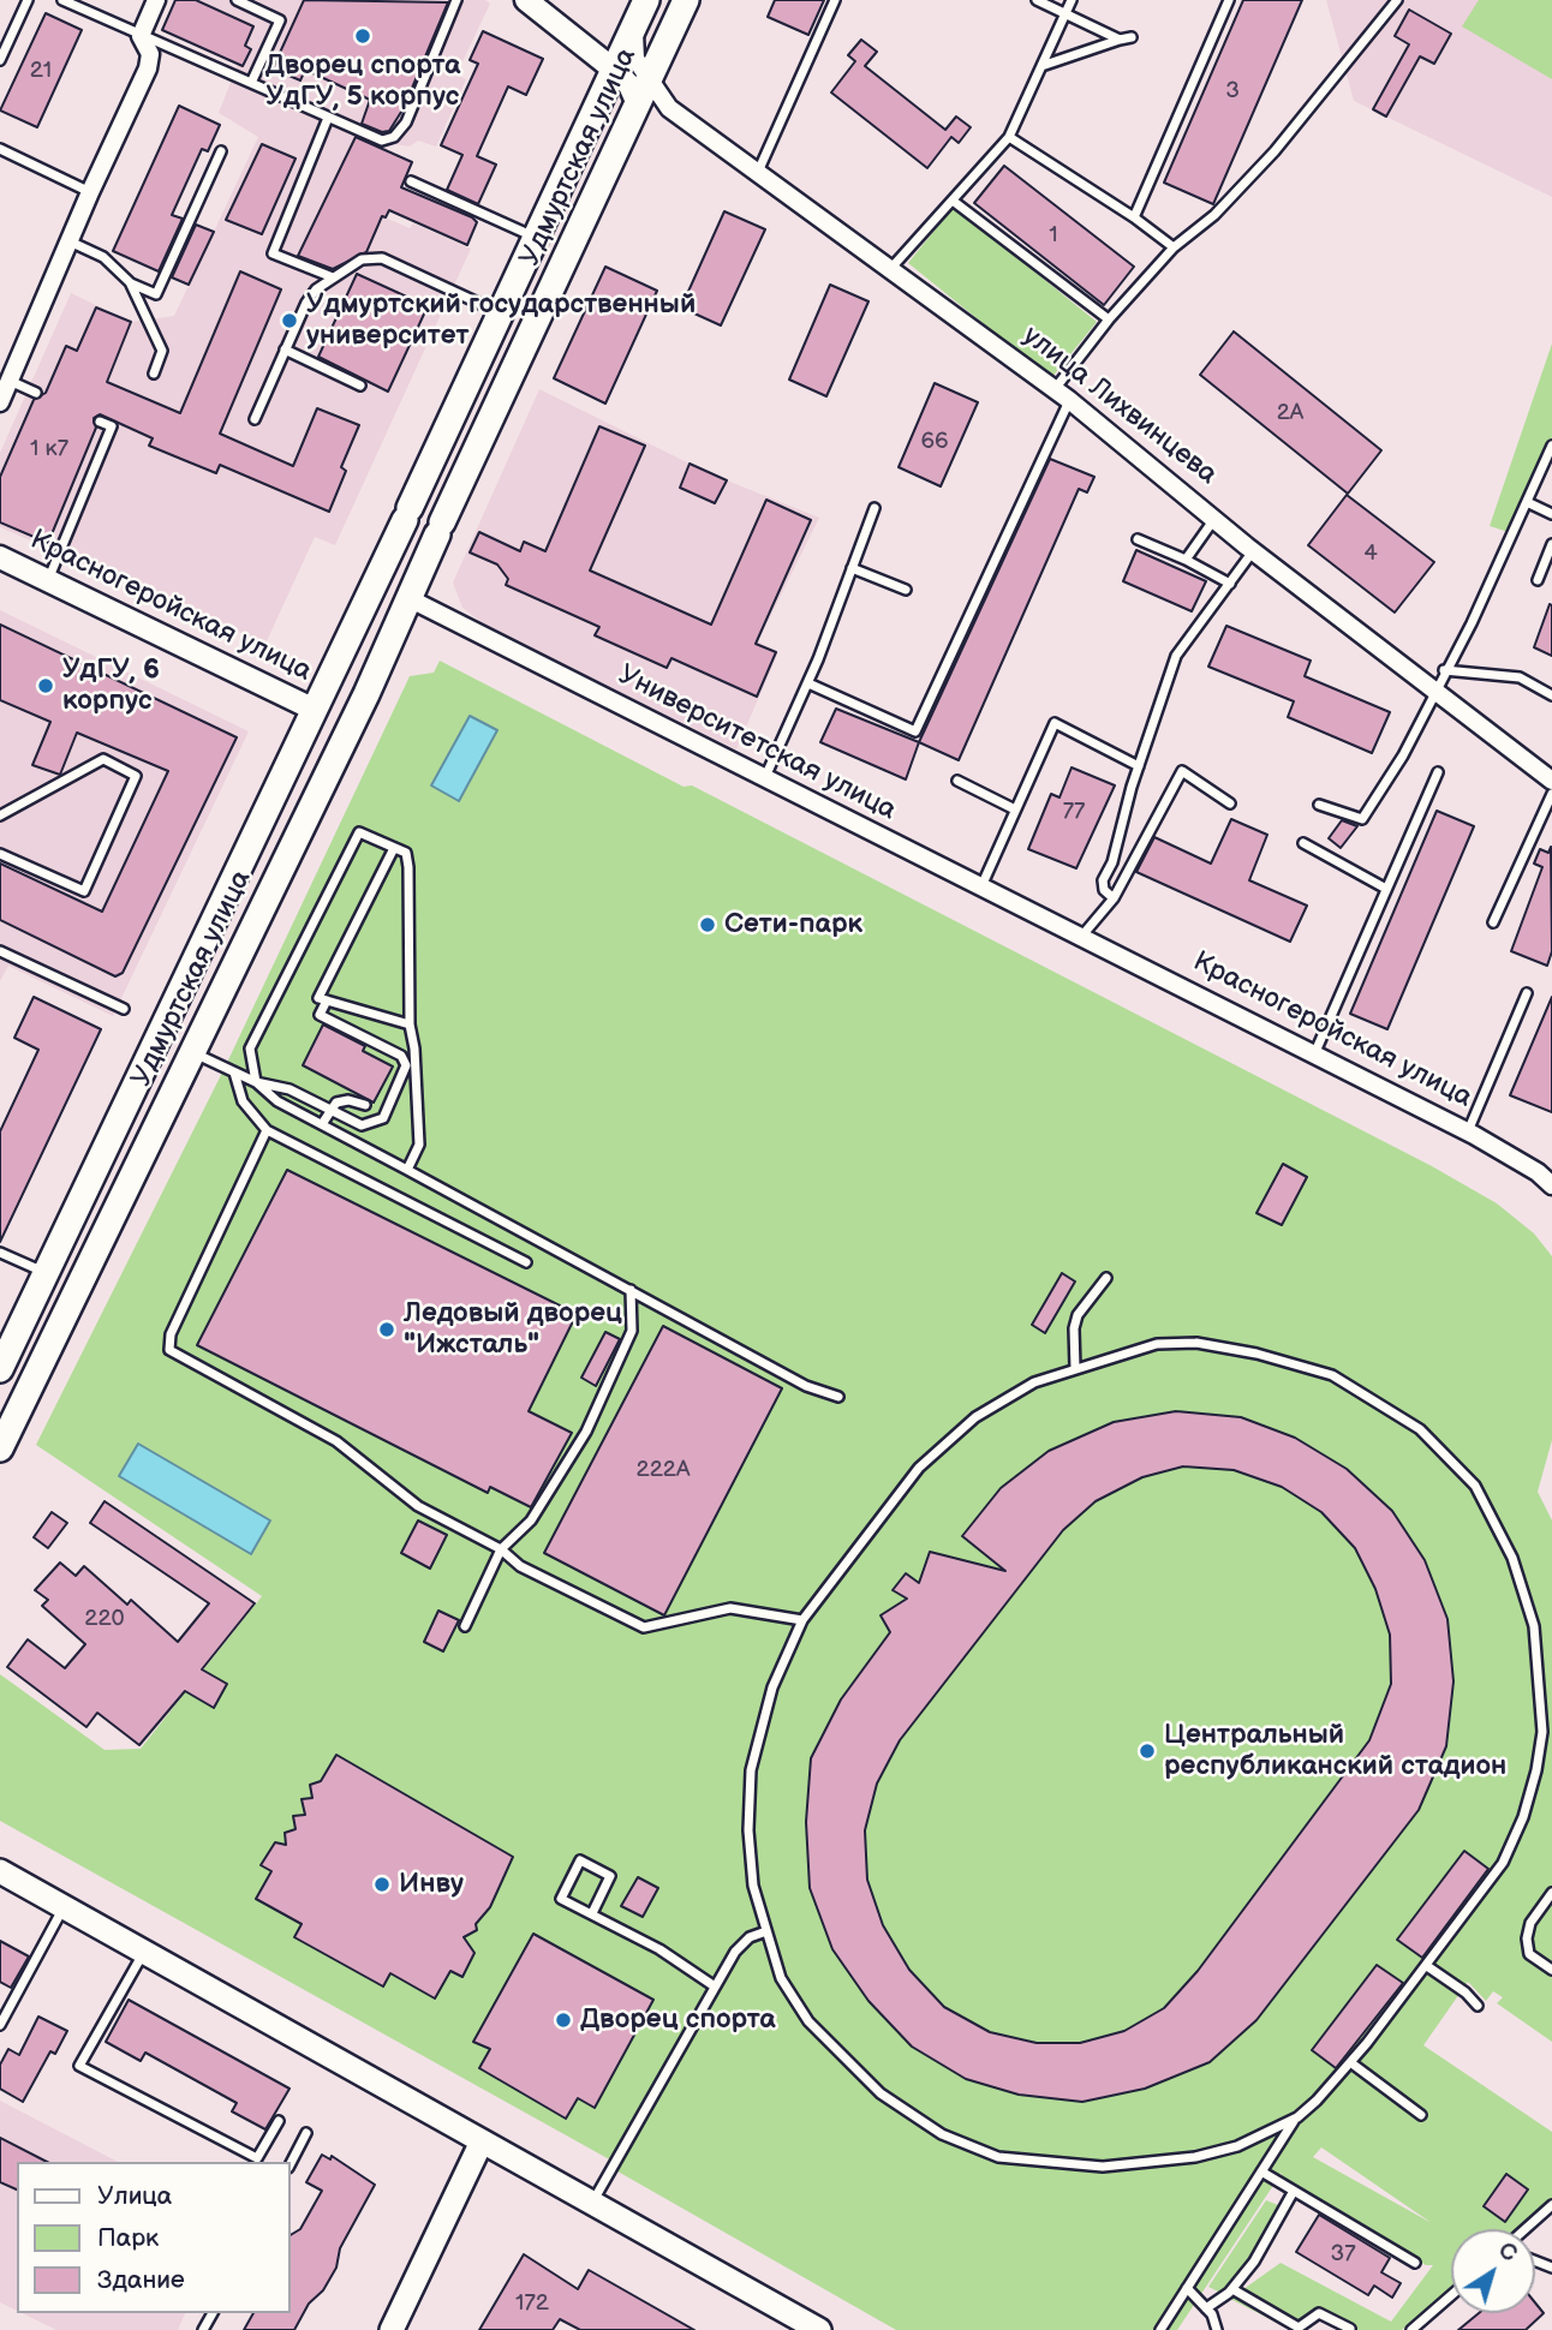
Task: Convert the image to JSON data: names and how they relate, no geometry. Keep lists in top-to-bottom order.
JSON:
{
  "streets": {
    "main road": ["Удмуртская улица"],
    "street": ["улица Лихвинцева", "Красногеройская улица", "Университетская улица"]
  },
  "crossings": [
    ["Удмуртская улица", "улица Лихвинцева"],
    ["Удмуртская улица", "Красногеройская улица"],
    ["Удмуртская улица", "Университетская улица"],
    ["Красногеройская улица", "Университетская улица"]
  ],
  "places": [
    "Дворец спорта УдГУ, 5 корпус",
    "Удмуртский государственный университет",
    "УдГУ, 6 корпус",
    "Сети-парк",
    "Ледовый дворец \"Ижсталь\"",
    "Центральный республиканский стадион",
    "Инву",
    "Дворец спорта"
  ],
  "house_numbers": [
    "21",
    "3",
    "1",
    "2А",
    "66",
    "1 к7",
    "4",
    "77",
    "222А",
    "220",
    "37",
    "172"
  ],
  "legend": ["Улица", "Парк", "Здание"],
  "north": "top right"
}
